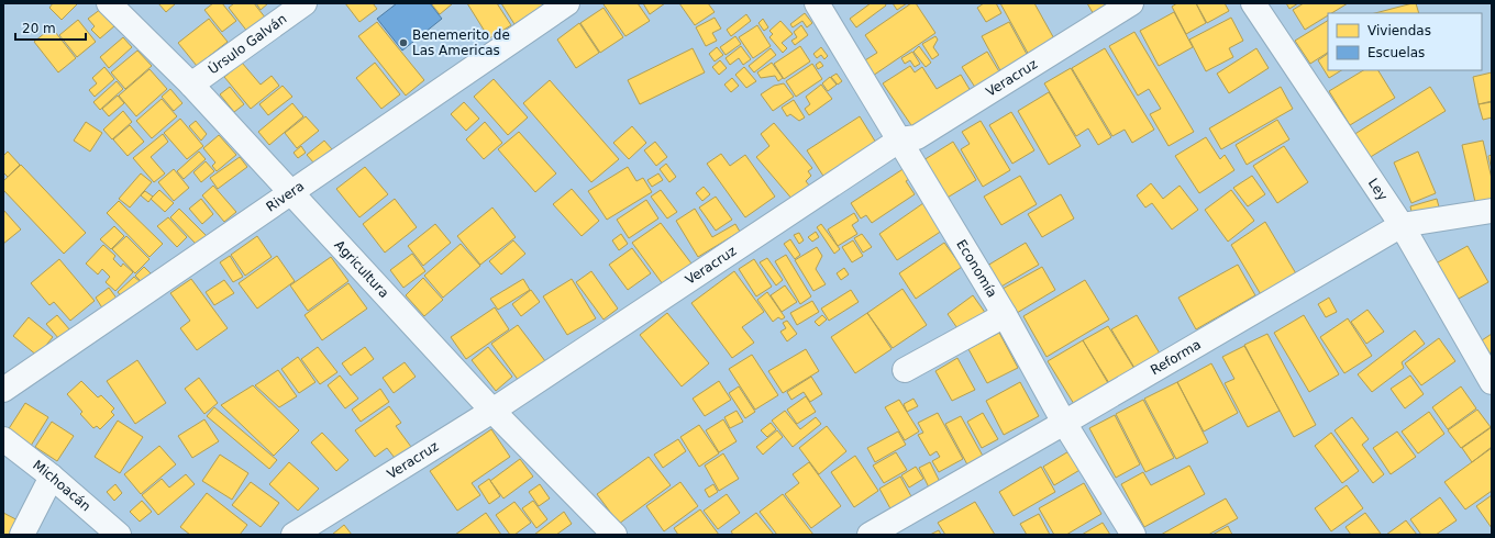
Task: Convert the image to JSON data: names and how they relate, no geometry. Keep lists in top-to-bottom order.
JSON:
{
  "streets": {
    "street": [
      "Úrsulo Galván",
      "Veracruz",
      "Ley",
      "Rivera",
      "Economía",
      "Agricultura",
      "Reforma",
      "Michoacán"
    ]
  },
  "crossings": [
    ["Úrsulo Galván", "Agricultura"],
    ["Veracruz", "Economía"],
    ["Veracruz", "Agricultura"],
    ["Ley", "Reforma"],
    ["Rivera", "Agricultura"],
    ["Economía", "Reforma"]
  ],
  "places": ["Benemerito de Las Americas"],
  "legend": ["Viviendas", "Escuelas"],
  "scale_bar": "20 m"
}
